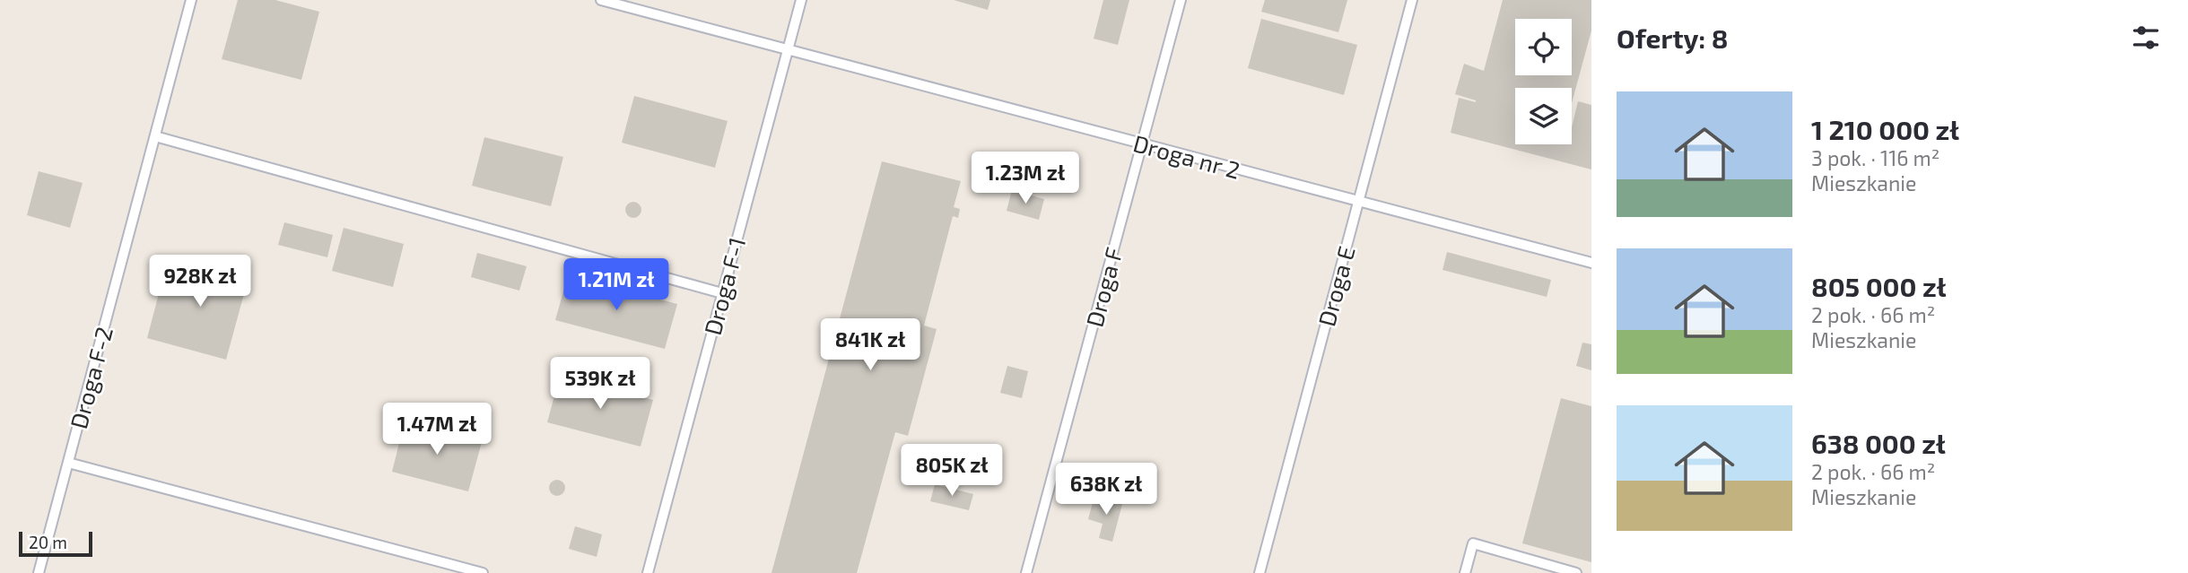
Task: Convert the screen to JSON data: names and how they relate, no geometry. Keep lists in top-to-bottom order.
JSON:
{
  "streets": {
    "lane": [
      "Droga nr 2",
      "Droga F-1",
      "Droga E",
      "Droga F",
      "Droga F-2"
    ]
  },
  "crossings": [
    ["Droga nr 2", "Droga F-1"],
    ["Droga nr 2", "Droga E"],
    ["Droga nr 2", "Droga F"]
  ],
  "scale_bar": "20 m",
  "page": {
    "heading": "Oferty: 8",
    "list": [
      {
        "name": "1 210 000 zł",
        "note": "3 pok. · 116 m² · Mieszkanie"
      },
      {
        "name": "805 000 zł",
        "note": "2 pok. · 66 m² · Mieszkanie"
      },
      {
        "name": "638 000 zł",
        "note": "2 pok. · 66 m² · Mieszkanie"
      }
    ],
    "price": [
      "1.23M zł",
      "928K zł",
      "1.21M zł",
      "841K zł",
      "539K zł",
      "1.47M zł",
      "805K zł",
      "638K zł"
    ],
    "scale": "20 m"
  }
}
